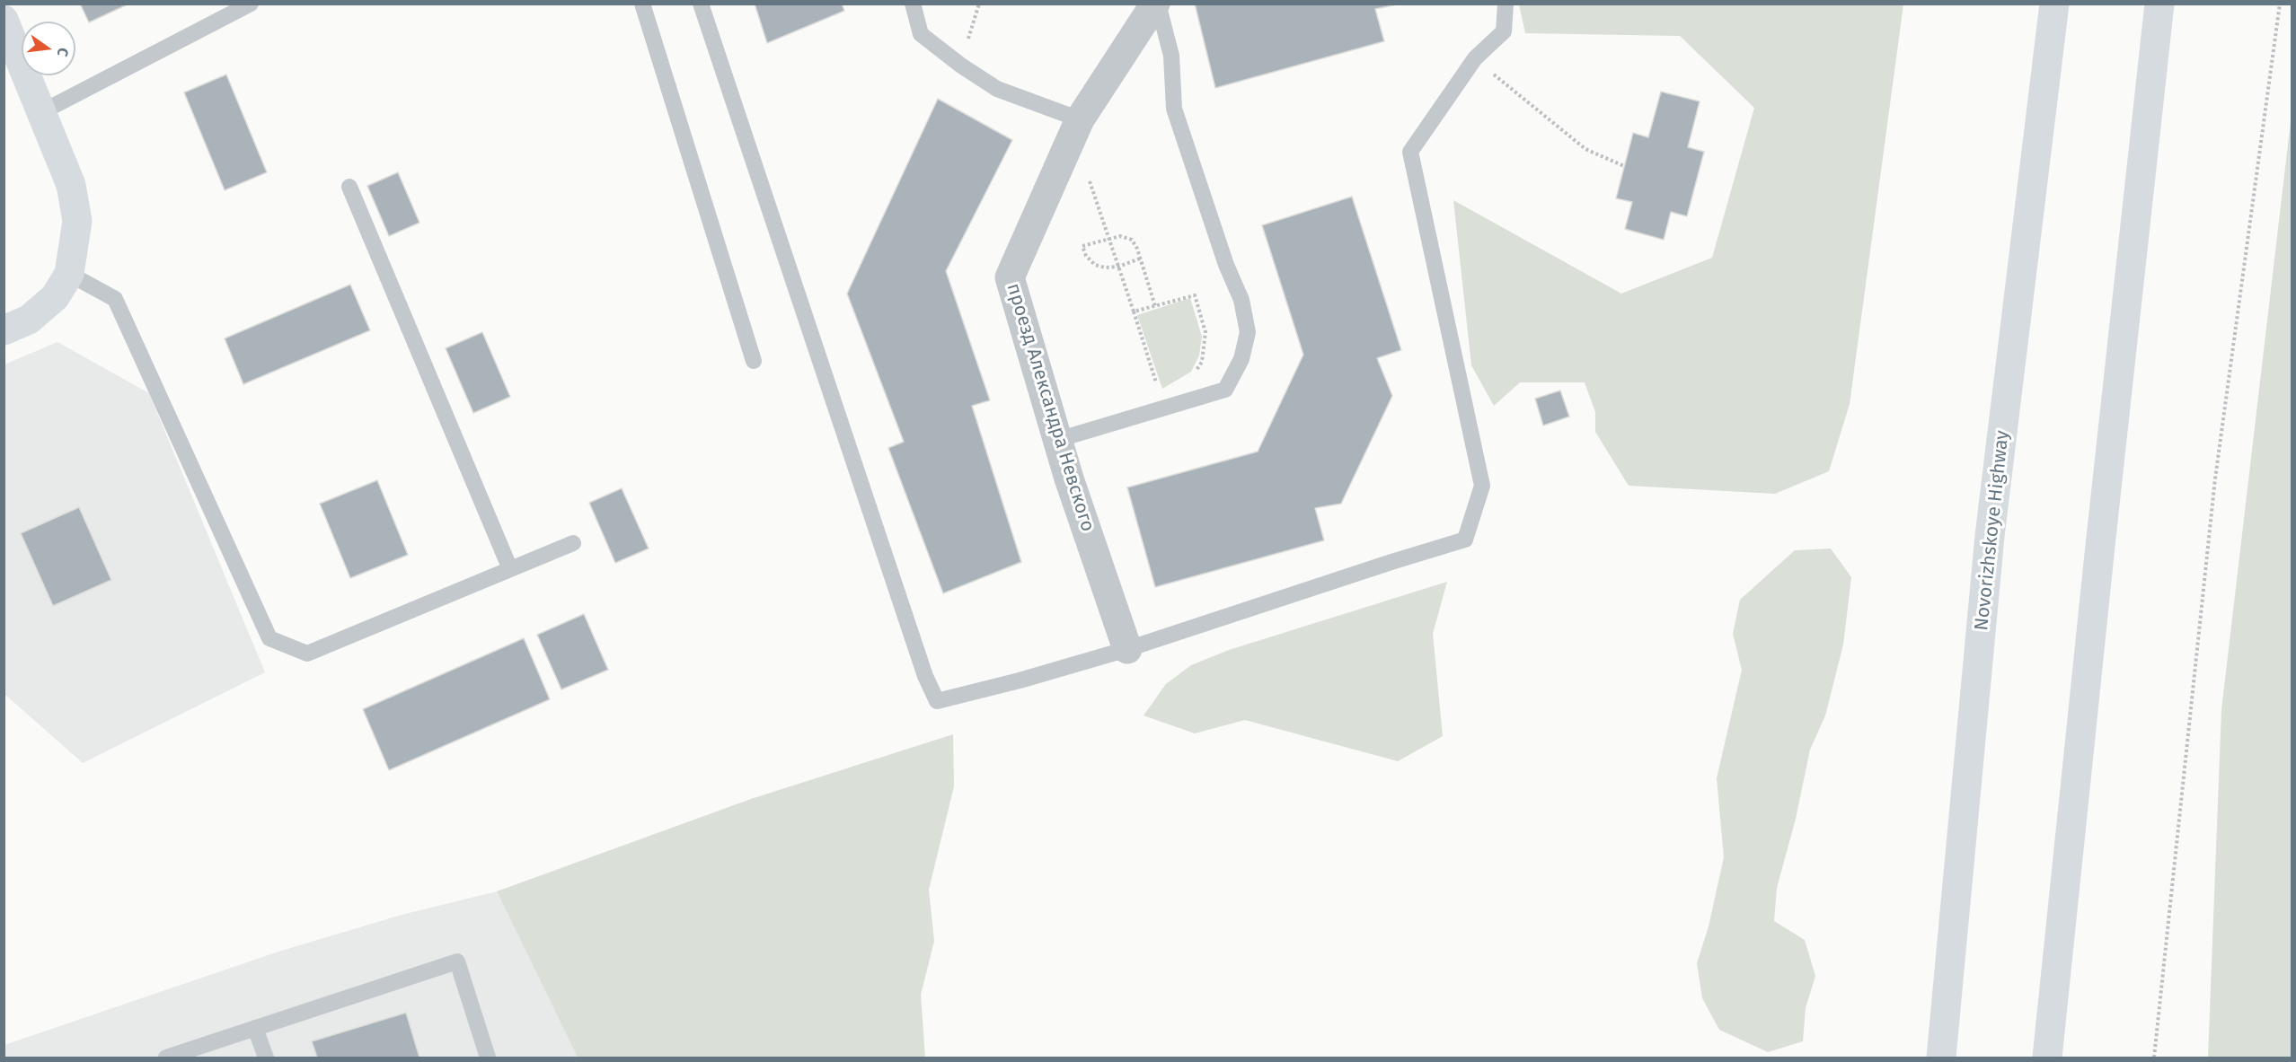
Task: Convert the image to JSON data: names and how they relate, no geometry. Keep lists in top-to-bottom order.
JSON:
{
  "streets": {
    "main road": ["Novorizhskoye Highway"],
    "street": ["проезд Александра Невского"]
  },
  "north": "right"
}
